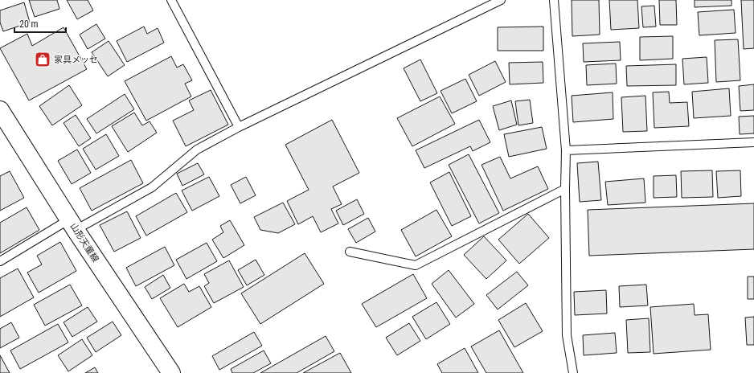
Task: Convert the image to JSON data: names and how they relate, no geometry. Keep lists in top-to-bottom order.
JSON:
{
  "streets": {
    "main road": ["山形天童線"]
  },
  "places": {
    "shop": ["家具メッセ"]
  },
  "scale_bar": "20 m"
}
